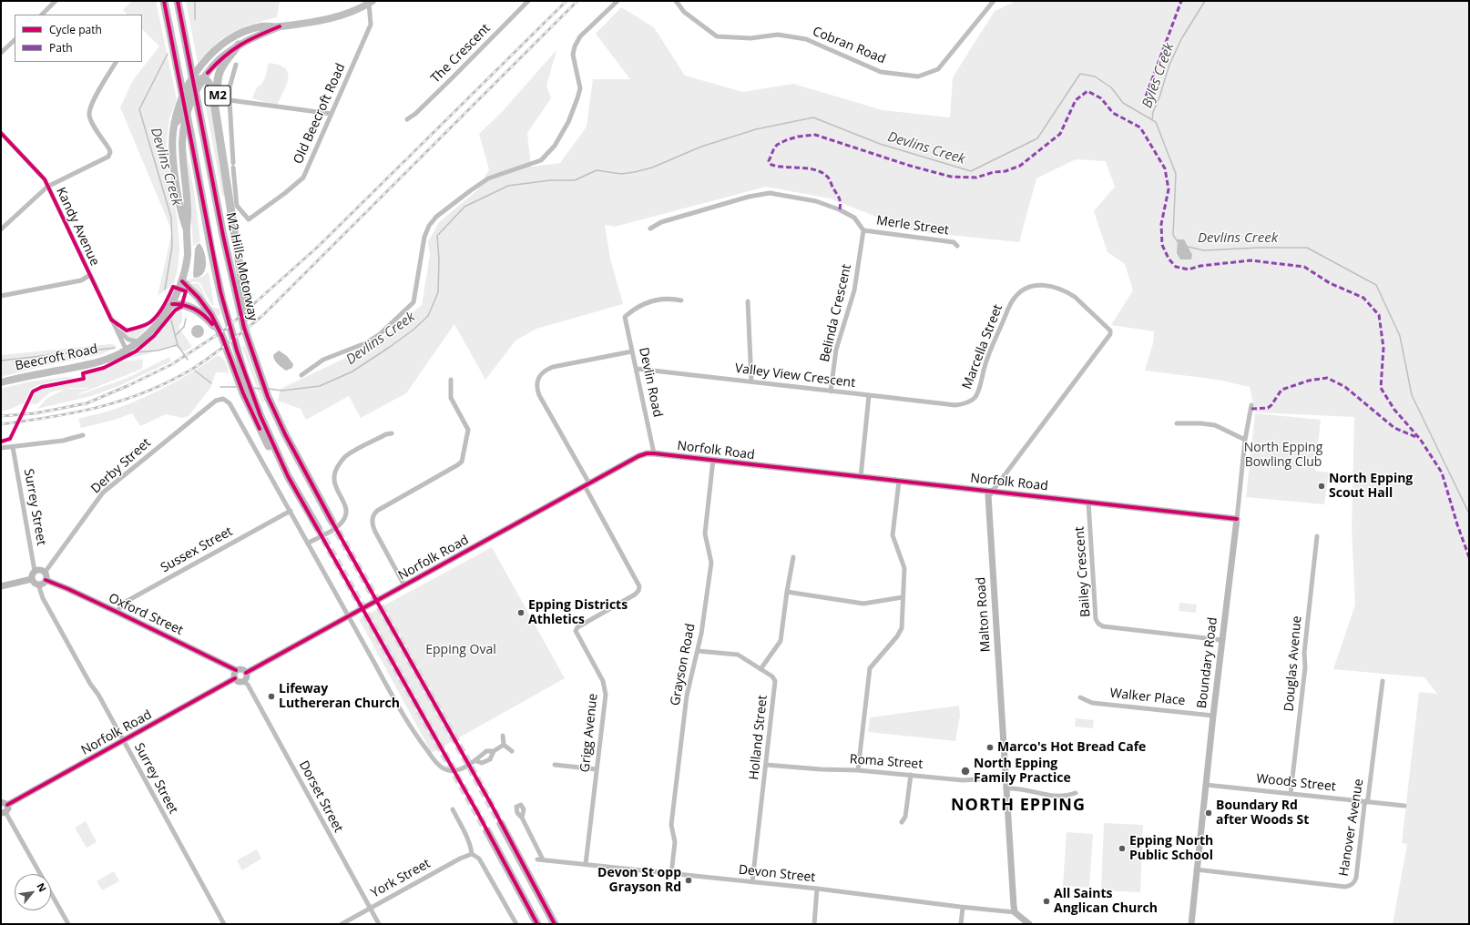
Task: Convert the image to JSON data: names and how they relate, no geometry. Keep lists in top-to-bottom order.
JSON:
{
  "streets": {
    "highway": ["M2", "M2 Hills Motorway"],
    "main road": ["Beecroft Road"],
    "street": [
      "Cobran Road",
      "The Crescent",
      "Old Beecroft Road",
      "Merle Street",
      "Kandy Avenue",
      "Belinda Crescent",
      "Marcella Street",
      "Valley View Crescent",
      "Devlin Road",
      "Norfolk Road",
      "Derby Street",
      "Surrey Street",
      "Sussex Street",
      "Bailey Crescent",
      "Oxford Street",
      "Malton Road",
      "Boundary Road",
      "Douglas Avenue",
      "Grayson Road",
      "Walker Place",
      "Grigg Avenue",
      "Holland Street",
      "Roma Street",
      "Woods Street",
      "Dorset Street",
      "Hanover Avenue",
      "Devon Street",
      "York Street"
    ]
  },
  "crossings": [
    ["M2", "M2 Hills Motorway"],
    ["M2", "Beecroft Road"],
    ["Old Beecroft Road", "Beecroft Road"],
    ["Merle Street", "Belinda Crescent"],
    ["Kandy Avenue", "Beecroft Road"],
    ["Belinda Crescent", "Valley View Crescent"],
    ["Marcella Street", "Valley View Crescent"],
    ["Marcella Street", "Malton Road"],
    ["Valley View Crescent", "Devlin Road"],
    ["Valley View Crescent", "Norfolk Road"],
    ["Devlin Road", "Norfolk Road"],
    ["Norfolk Road", "Surrey Street"],
    ["Norfolk Road", "Bailey Crescent"],
    ["Norfolk Road", "Oxford Street"],
    ["Norfolk Road", "Malton Road"],
    ["Norfolk Road", "Boundary Road"],
    ["Norfolk Road", "Grayson Road"],
    ["Norfolk Road", "Grigg Avenue"],
    ["Norfolk Road", "Dorset Street"],
    ["Derby Street", "Surrey Street"],
    ["Derby Street", "Sussex Street"],
    ["Derby Street", "Oxford Street"],
    ["Surrey Street", "Oxford Street"],
    ["Sussex Street", "Oxford Street"],
    ["Bailey Crescent", "Boundary Road"],
    ["Oxford Street", "Dorset Street"],
    ["Malton Road", "Roma Street"],
    ["Malton Road", "Devon Street"],
    ["Boundary Road", "Walker Place"],
    ["Boundary Road", "Woods Street"],
    ["Boundary Road", "Hanover Avenue"],
    ["Douglas Avenue", "Woods Street"],
    ["Grayson Road", "Holland Street"],
    ["Grayson Road", "Devon Street"],
    ["Grigg Avenue", "Devon Street"],
    ["Holland Street", "Roma Street"],
    ["Holland Street", "Devon Street"],
    ["Woods Street", "Hanover Avenue"],
    ["Dorset Street", "York Street"]
  ],
  "districts": ["NORTH EPPING"],
  "water": ["Byles Creek", "Devlins Creek"],
  "parks": ["North Epping Bowling Club", "Epping Oval"],
  "places": [
    "North Epping Scout Hall",
    "Epping Districts Athletics",
    "Lifeway Luthereran Church",
    "Marco's Hot Bread Cafe",
    "North Epping Family Practice",
    "Boundary Rd after Woods St",
    "Epping North Public School",
    "Devon St opp Grayson Rd",
    "All Saints Anglican Church"
  ],
  "legend": ["Cycle path", "Path"],
  "north": "top right"
}
